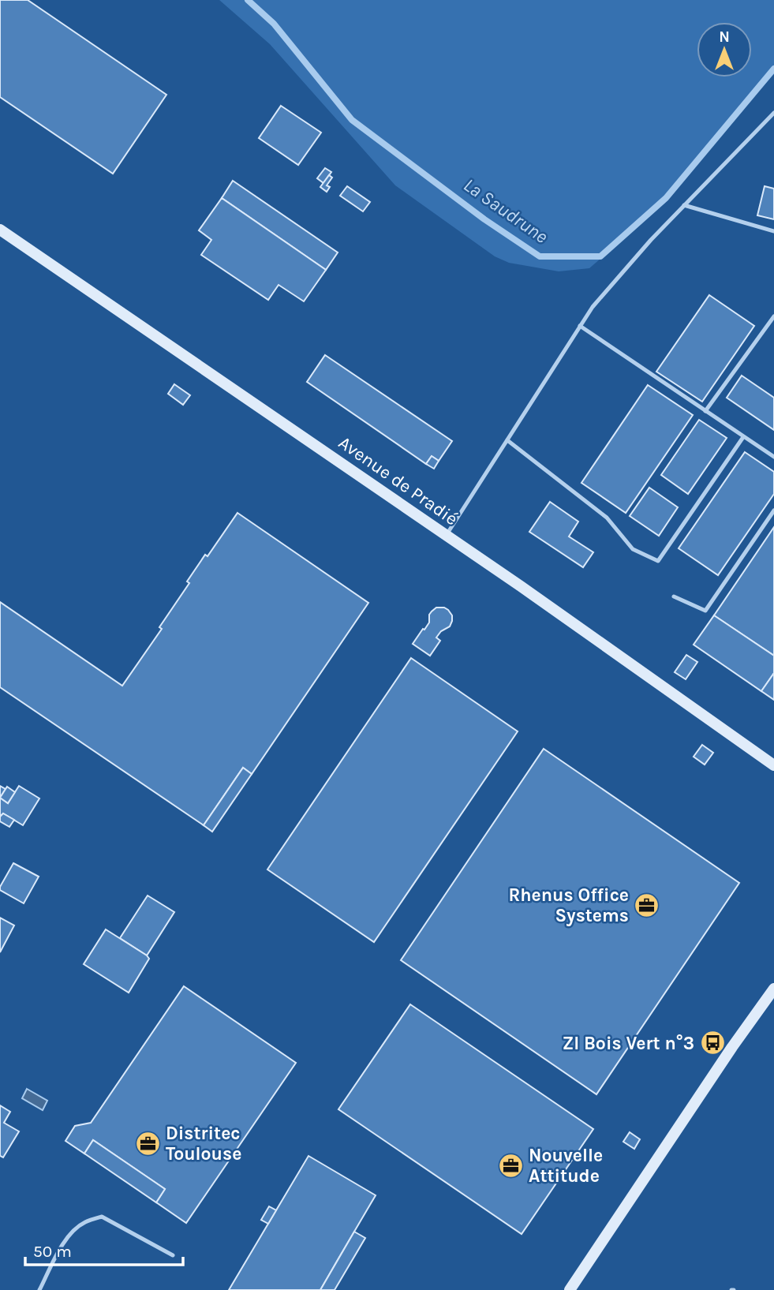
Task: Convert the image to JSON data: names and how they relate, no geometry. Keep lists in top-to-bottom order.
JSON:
{
  "streets": {
    "street": ["Avenue de Pradié"]
  },
  "water": ["La Saudrune"],
  "places": {
    "office": ["Rhenus Office Systems", "Distritec Toulouse", "Nouvelle Attitude"],
    "bus stop": ["ZI Bois Vert n°3"]
  },
  "scale_bar": "50 m",
  "north": "top"
}
